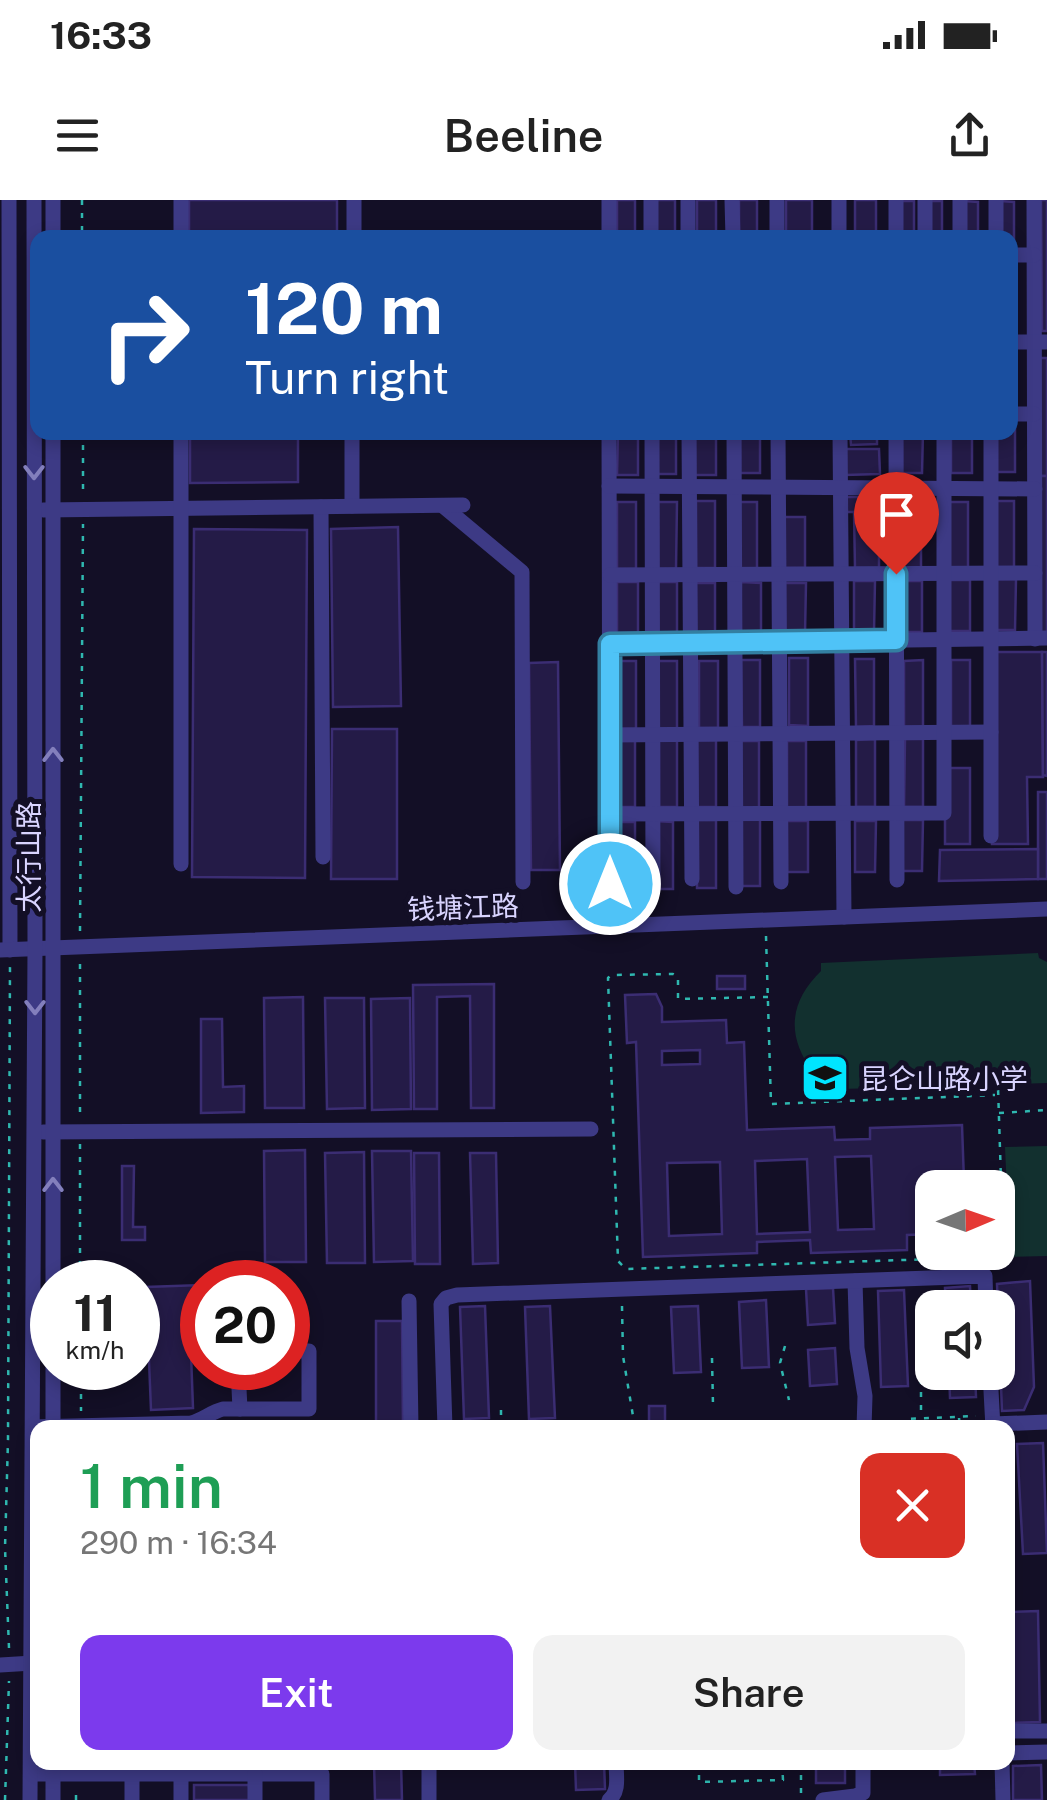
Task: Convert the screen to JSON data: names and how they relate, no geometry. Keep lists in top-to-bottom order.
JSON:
{
  "streets": {
    "street": ["太行山路", "钱塘江路"]
  },
  "crossings": [
    ["太行山路", "钱塘江路"]
  ],
  "places": {
    "school or university": ["昆仑山路小学"]
  },
  "north": "right",
  "page": {
    "status": "16:33",
    "header": "Beeline",
    "turn": ["120 m", "Turn right"],
    "speed": "11 km/h",
    "limit": "20",
    "heading": ["1 min", "290 m · 16:34"],
    "buttons": ["Exit", "Share"]
  }
}
